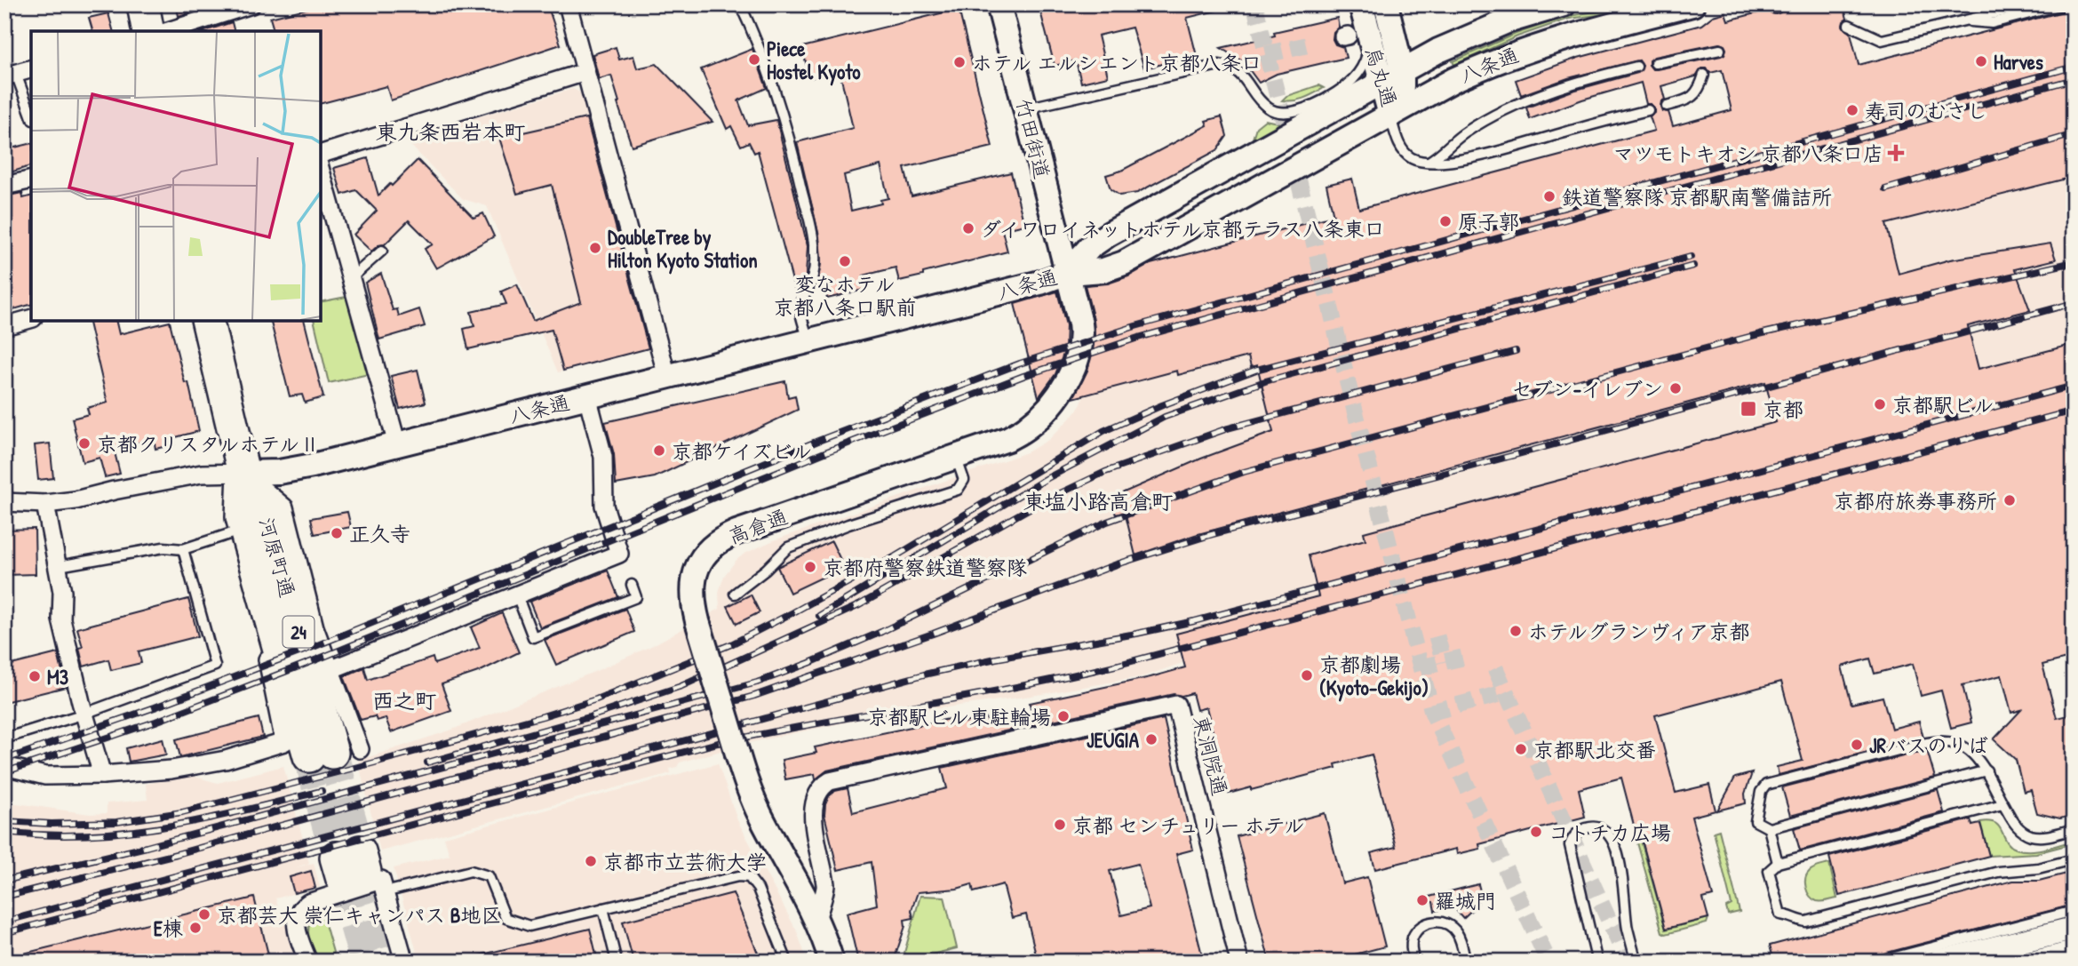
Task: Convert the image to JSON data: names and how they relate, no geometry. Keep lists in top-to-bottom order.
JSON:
{
  "streets": {
    "highway": ["河原町通", "24"],
    "street": [
      "八条通",
      "烏丸通",
      "竹田街道",
      "高倉通",
      "東洞院通"
    ]
  },
  "crossings": [
    ["八条通", "烏丸通"],
    ["八条通", "竹田街道"],
    ["八条通", "高倉通"],
    ["八条通", "河原町通"],
    ["竹田街道", "高倉通"],
    ["高倉通", "東洞院通"]
  ],
  "districts": ["東九条西岩本町", "東塩小路高倉町", "西之町"],
  "places": {
    "other": [
      "Piece Hostel Kyoto",
      "Harves",
      "ホテル エルシエント京都八条口",
      "寿司のむさし",
      "鉄道警察隊 京都駅南警備詰所",
      "原子郭",
      "ダイワロイネットホテル京都テラス八条東口",
      "DoubleTree by Hilton Kyoto Station",
      "変なホテル 京都八条口駅前",
      "セブン-イレブン",
      "京都駅ビル",
      "京都クリスタルホテルⅡ",
      "京都ケイズビル",
      "京都府旅券事務所",
      "正久寺",
      "京都府警察鉄道警察隊",
      "ホテルグランヴィア京都",
      "京都劇場 (Kyoto-Gekijo)",
      "M3",
      "京都駅ビル東駐輪場",
      "JEUGIA",
      "JRバスのりば",
      "京都駅北交番",
      "京都 センチュリー ホテル",
      "コトチカ広場",
      "京都市立芸術大学",
      "羅城門",
      "京都芸大 崇仁キャンパス B地区",
      "E棟"
    ],
    "health": ["マツモトキオシ 京都八条口店"],
    "transit": ["京都"]
  }
}
